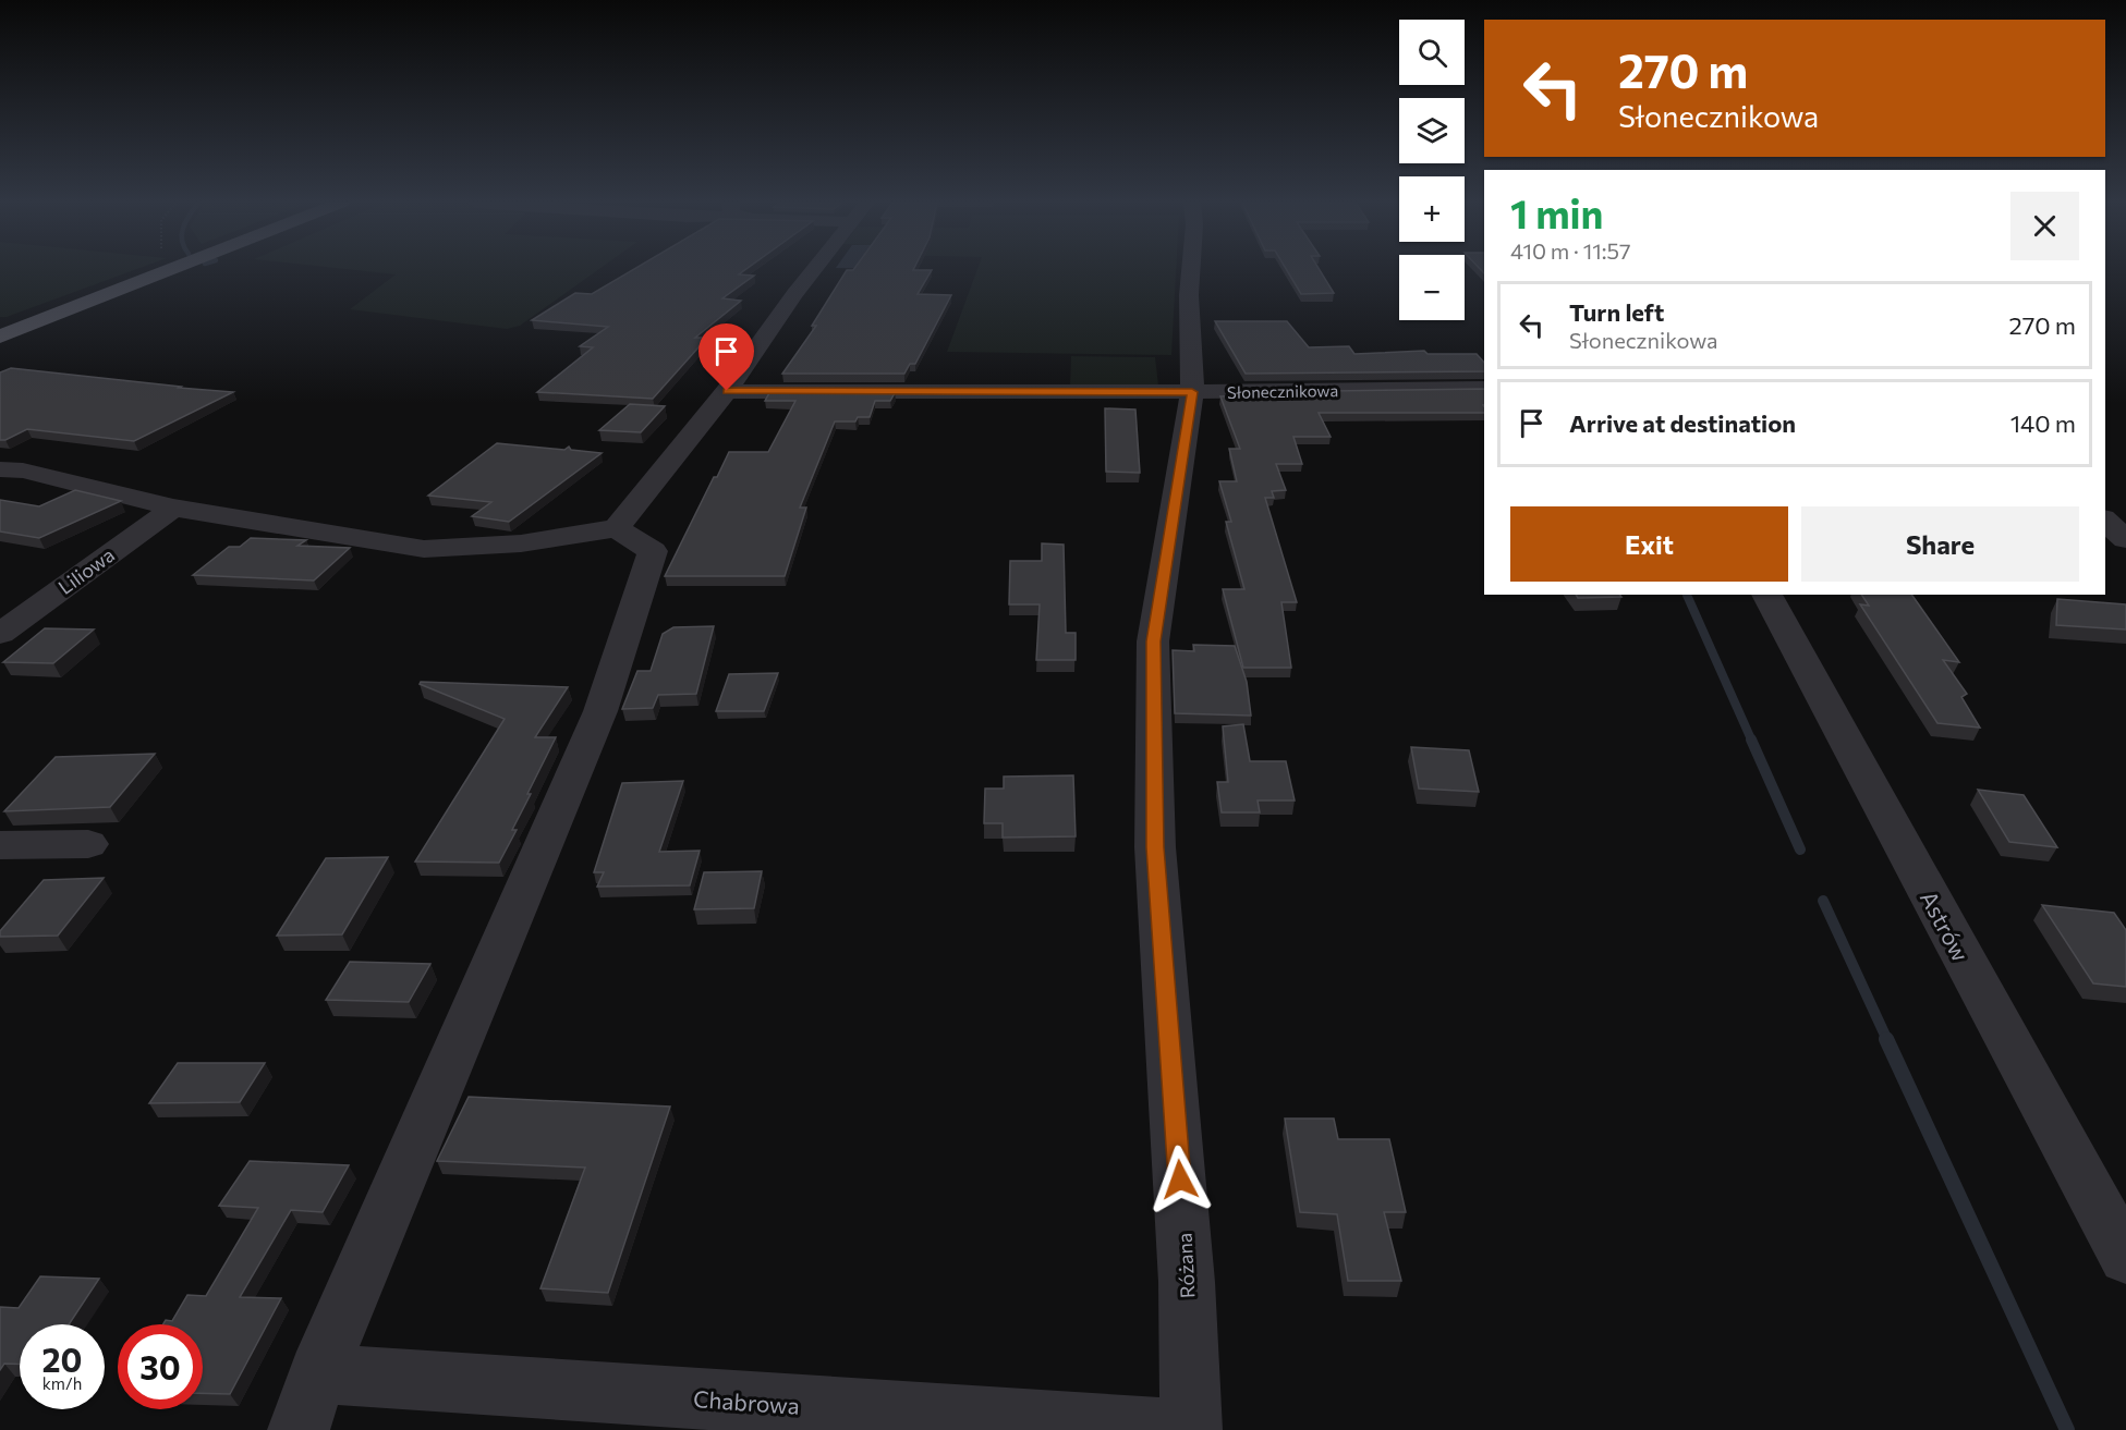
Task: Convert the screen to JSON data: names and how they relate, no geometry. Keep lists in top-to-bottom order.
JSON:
{
  "streets": {
    "street": [
      "Słonecznikowa",
      "Liliowa",
      "Astrów",
      "Różana",
      "Chabrowa"
    ]
  },
  "crossings": [
    ["Słonecznikowa", "Różana"]
  ],
  "page": {
    "map_buttons": ["+", "−"],
    "turn": ["270 m", "Słonecznikowa"],
    "heading": ["1 min", "410 m · 11:57"],
    "list": [
      {
        "name": "Turn left",
        "note": "Słonecznikowa",
        "value": "270 m"
      },
      {
        "name": "Arrive at destination",
        "value": "140 m"
      }
    ],
    "buttons": ["Exit", "Share"],
    "speed": "20 km/h",
    "limit": "30"
  }
}
